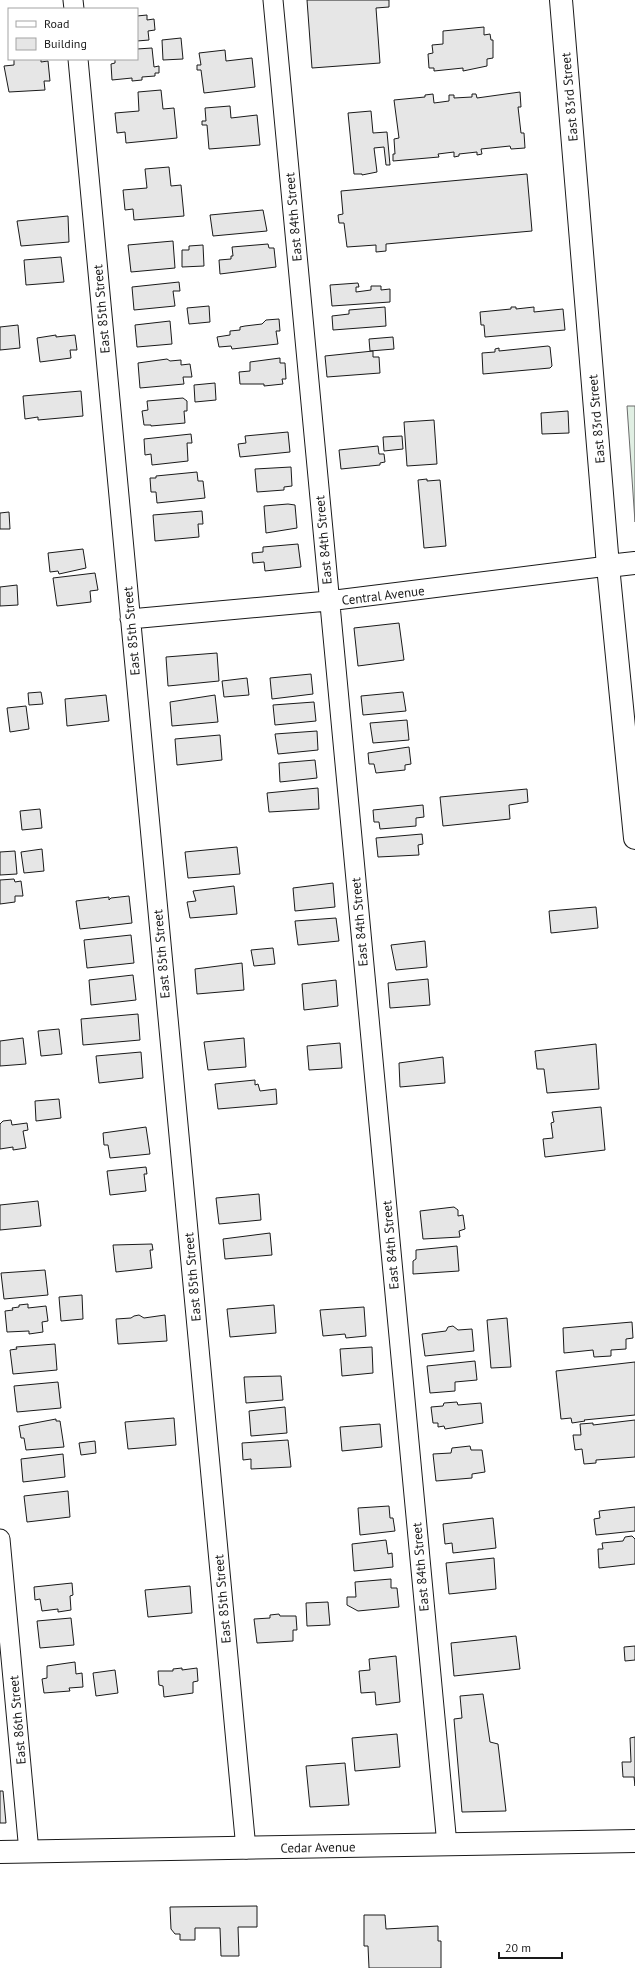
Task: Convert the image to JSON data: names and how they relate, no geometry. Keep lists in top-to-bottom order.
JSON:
{
  "streets": {
    "street": [
      "East 83rd Street",
      "East 84th Street",
      "East 85th Street",
      "Central Avenue",
      "East 86th Street",
      "Cedar Avenue"
    ]
  },
  "crossings": [
    ["East 83rd Street", "Central Avenue"],
    ["East 84th Street", "Central Avenue"],
    ["East 84th Street", "Cedar Avenue"],
    ["East 85th Street", "Central Avenue"],
    ["East 85th Street", "Cedar Avenue"],
    ["East 86th Street", "Cedar Avenue"]
  ],
  "legend": ["Road", "Building"],
  "scale_bar": "20 m"
}
